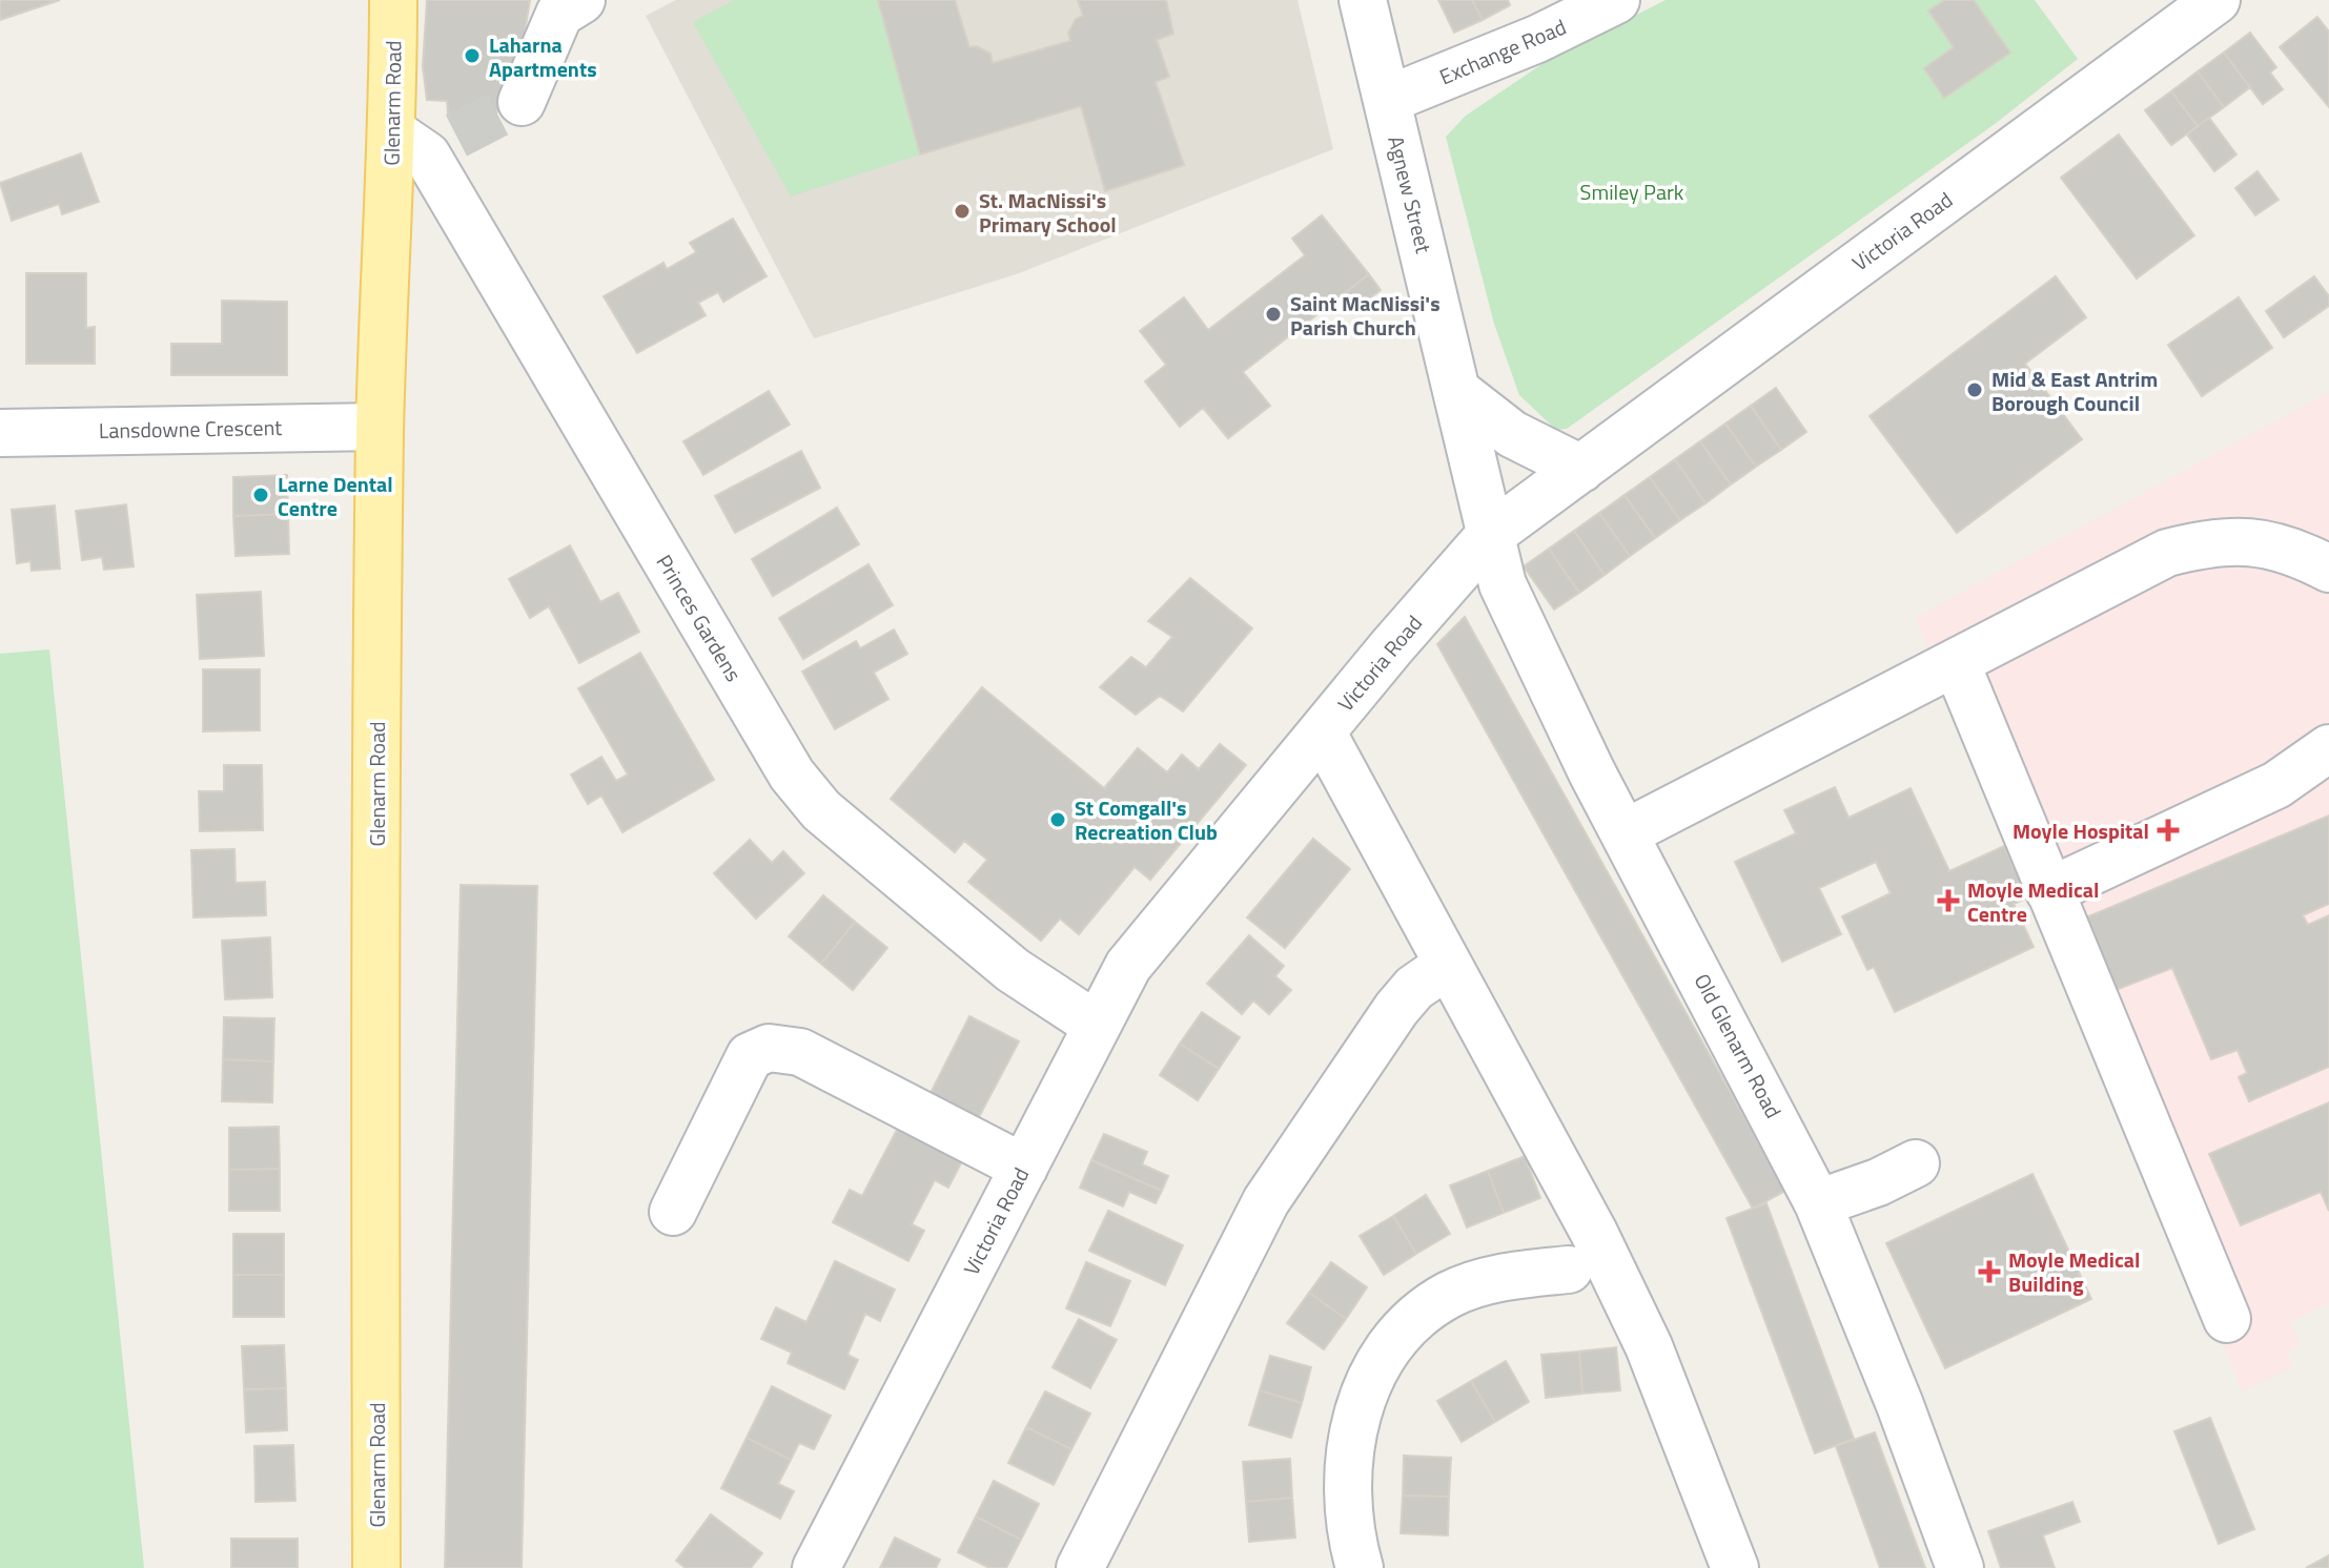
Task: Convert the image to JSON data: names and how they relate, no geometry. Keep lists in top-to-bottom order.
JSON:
{
  "streets": {
    "main road": ["Glenarm Road"],
    "street": [
      "Exchange Road",
      "Agnew Street",
      "Victoria Road",
      "Lansdowne Crescent",
      "Princes Gardens",
      "Old Glenarm Road"
    ]
  },
  "crossings": [
    ["Exchange Road", "Agnew Street"],
    ["Glenarm Road", "Lansdowne Crescent"],
    ["Glenarm Road", "Princes Gardens"],
    ["Agnew Street", "Victoria Road"],
    ["Agnew Street", "Old Glenarm Road"],
    ["Victoria Road", "Princes Gardens"],
    ["Victoria Road", "Old Glenarm Road"]
  ],
  "parks": ["Smiley Park"],
  "places": {
    "other": [
      "Laharna Apartments",
      "St. MacNissi's Primary School",
      "Saint MacNissi's Parish Church",
      "Mid & East Antrim Borough Council",
      "Larne Dental Centre",
      "St Comgall's Recreation Club"
    ],
    "health": ["Moyle Hospital", "Moyle Medical Centre", "Moyle Medical Building"]
  }
}
